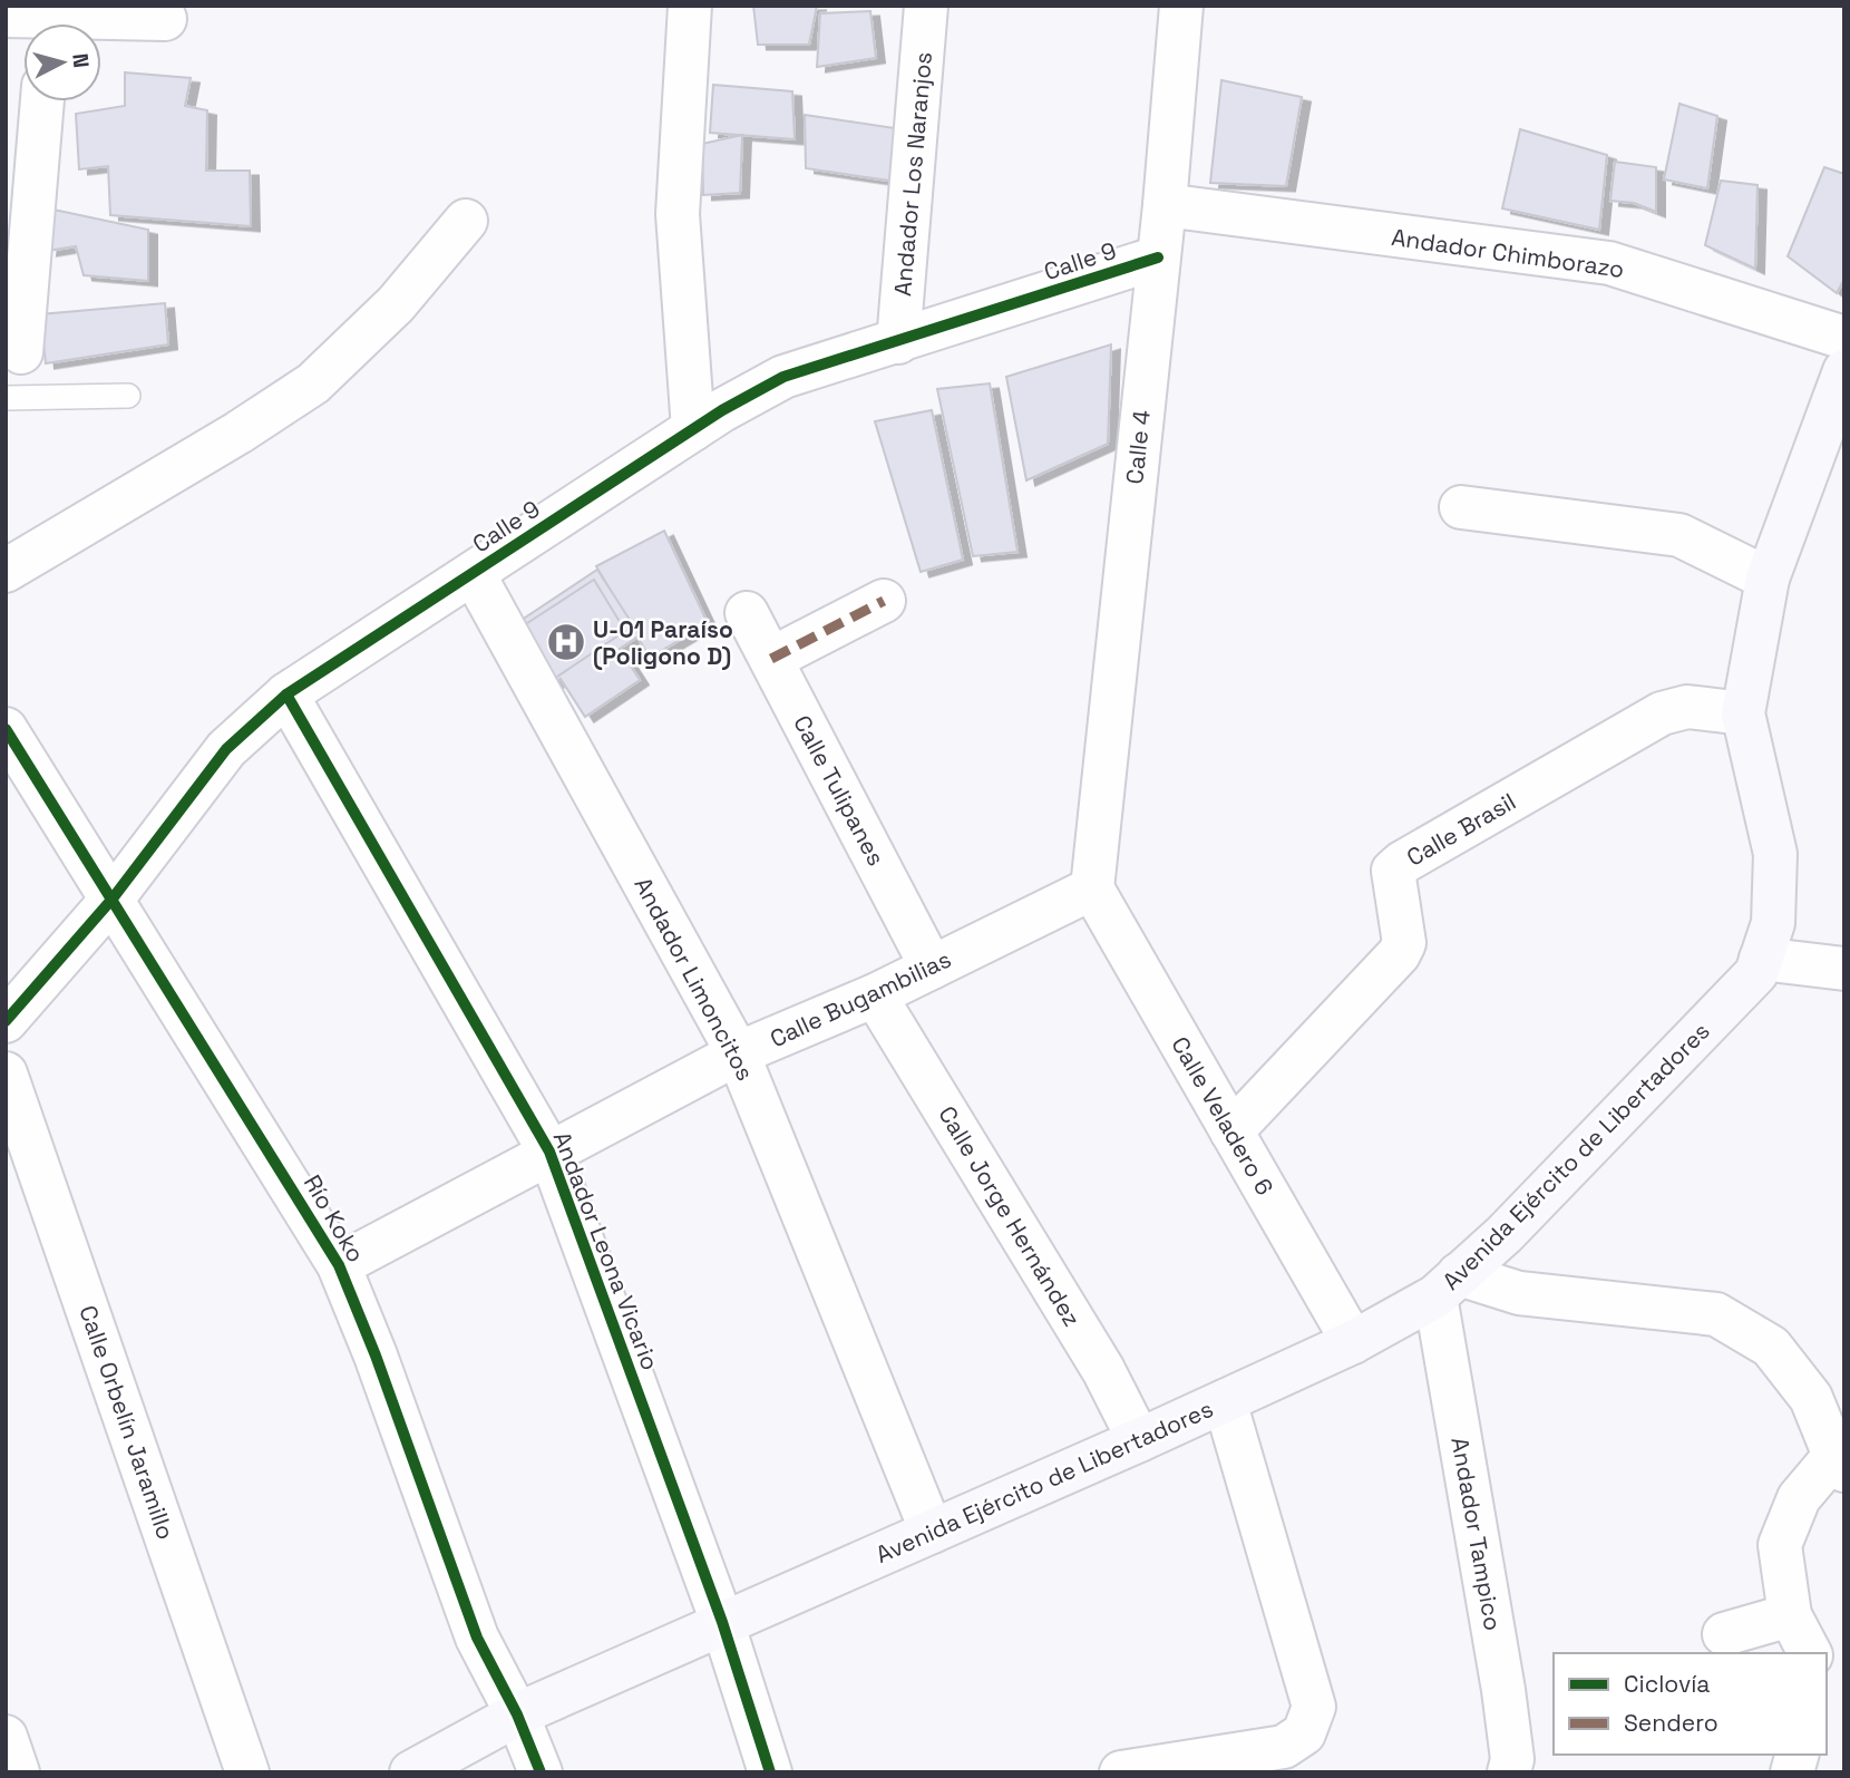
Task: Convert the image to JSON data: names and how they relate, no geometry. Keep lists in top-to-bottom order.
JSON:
{
  "streets": {
    "main road": ["Avenida Ejército de Libertadores"],
    "street": [
      "Andador Los Naranjos",
      "Andador Chimborazo",
      "Calle 9",
      "Calle 4",
      "Calle Tulipanes",
      "Calle Brasil",
      "Andador Limoncitos",
      "Calle Bugambilias",
      "Calle Veladero 6",
      "Calle Jorge Hernández",
      "Río Koko",
      "Andador Leona Vicario",
      "Calle Orbelín Jaramillo",
      "Andador Tampico"
    ]
  },
  "crossings": [
    ["Andador Los Naranjos", "Calle 9"],
    ["Andador Chimborazo", "Calle 4"],
    ["Calle 9", "Calle 4"],
    ["Calle 9", "Andador Limoncitos"],
    ["Calle 9", "Río Koko"],
    ["Calle 9", "Andador Leona Vicario"],
    ["Calle 4", "Calle Bugambilias"],
    ["Calle 4", "Calle Veladero 6"],
    ["Calle Tulipanes", "Calle Bugambilias"],
    ["Calle Brasil", "Calle Veladero 6"],
    ["Calle Brasil", "Avenida Ejército de Libertadores"],
    ["Andador Limoncitos", "Calle Bugambilias"],
    ["Andador Limoncitos", "Avenida Ejército de Libertadores"],
    ["Calle Bugambilias", "Calle Veladero 6"],
    ["Calle Bugambilias", "Calle Jorge Hernández"],
    ["Calle Bugambilias", "Río Koko"],
    ["Calle Bugambilias", "Andador Leona Vicario"],
    ["Calle Veladero 6", "Avenida Ejército de Libertadores"],
    ["Avenida Ejército de Libertadores", "Calle Jorge Hernández"],
    ["Avenida Ejército de Libertadores", "Río Koko"],
    ["Avenida Ejército de Libertadores", "Andador Leona Vicario"],
    ["Avenida Ejército de Libertadores", "Andador Tampico"]
  ],
  "places": {
    "hospital": ["U-01 Paraíso (Poligono D)"]
  },
  "legend": ["Ciclovía", "Sendero"],
  "north": "right"
}
